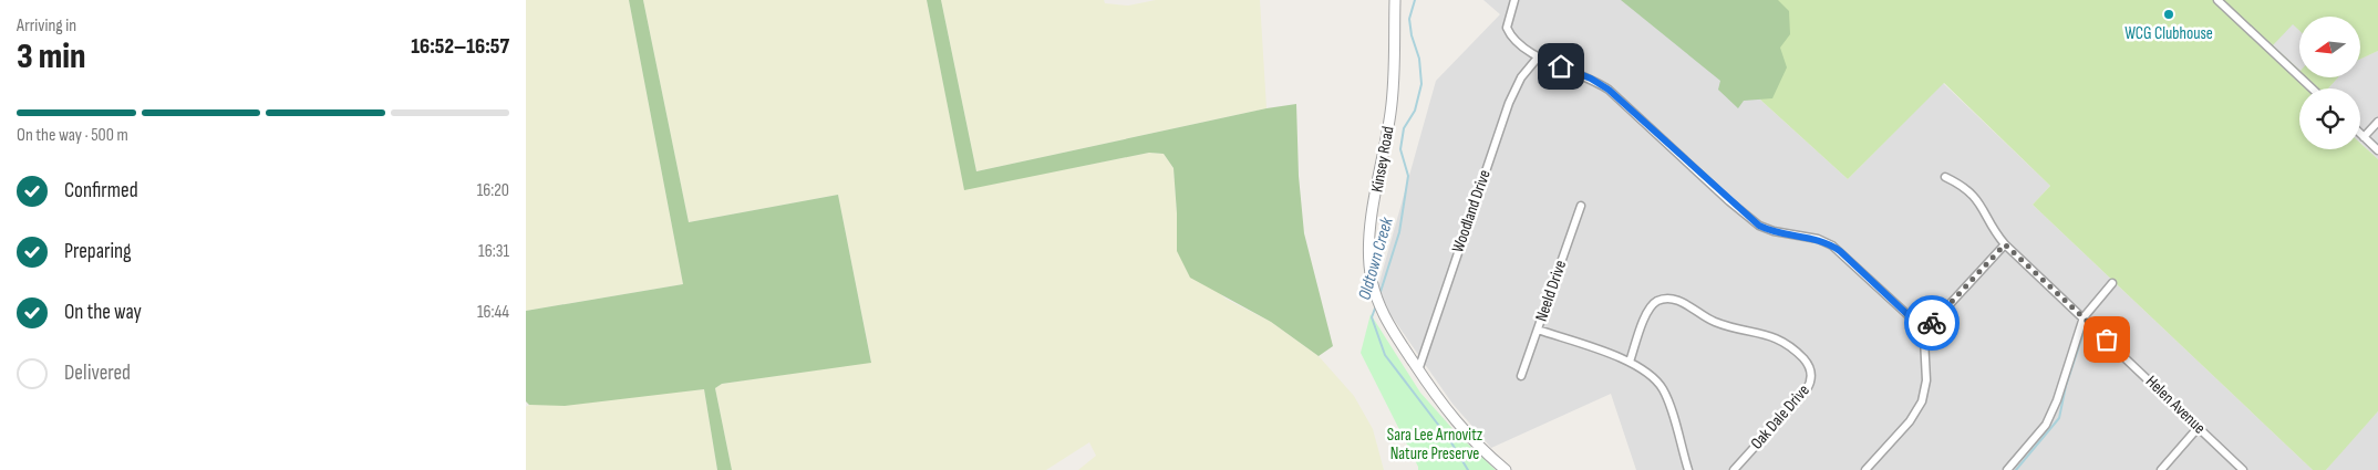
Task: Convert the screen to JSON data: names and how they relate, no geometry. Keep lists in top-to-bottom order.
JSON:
{
  "streets": {
    "street": [
      "Kinsey Road",
      "Woodland Drive",
      "Neeld Drive",
      "Helen Avenue",
      "Oak Dale Drive"
    ]
  },
  "crossings": [
    ["Kinsey Road", "Woodland Drive"]
  ],
  "water": ["Oldtown Creek"],
  "parks": ["Sara Lee Arnovitz Nature Preserve"],
  "places": ["WCG Clubhouse"],
  "north": "left",
  "page": {
    "heading": ["3 min", "Arriving in", "16:52–16:57"],
    "bar": "On the way · 500 m",
    "list": [
      ["Confirmed", "16:20"],
      ["Preparing", "16:31"],
      ["On the way", "16:44"],
      "Delivered"
    ]
  }
}
